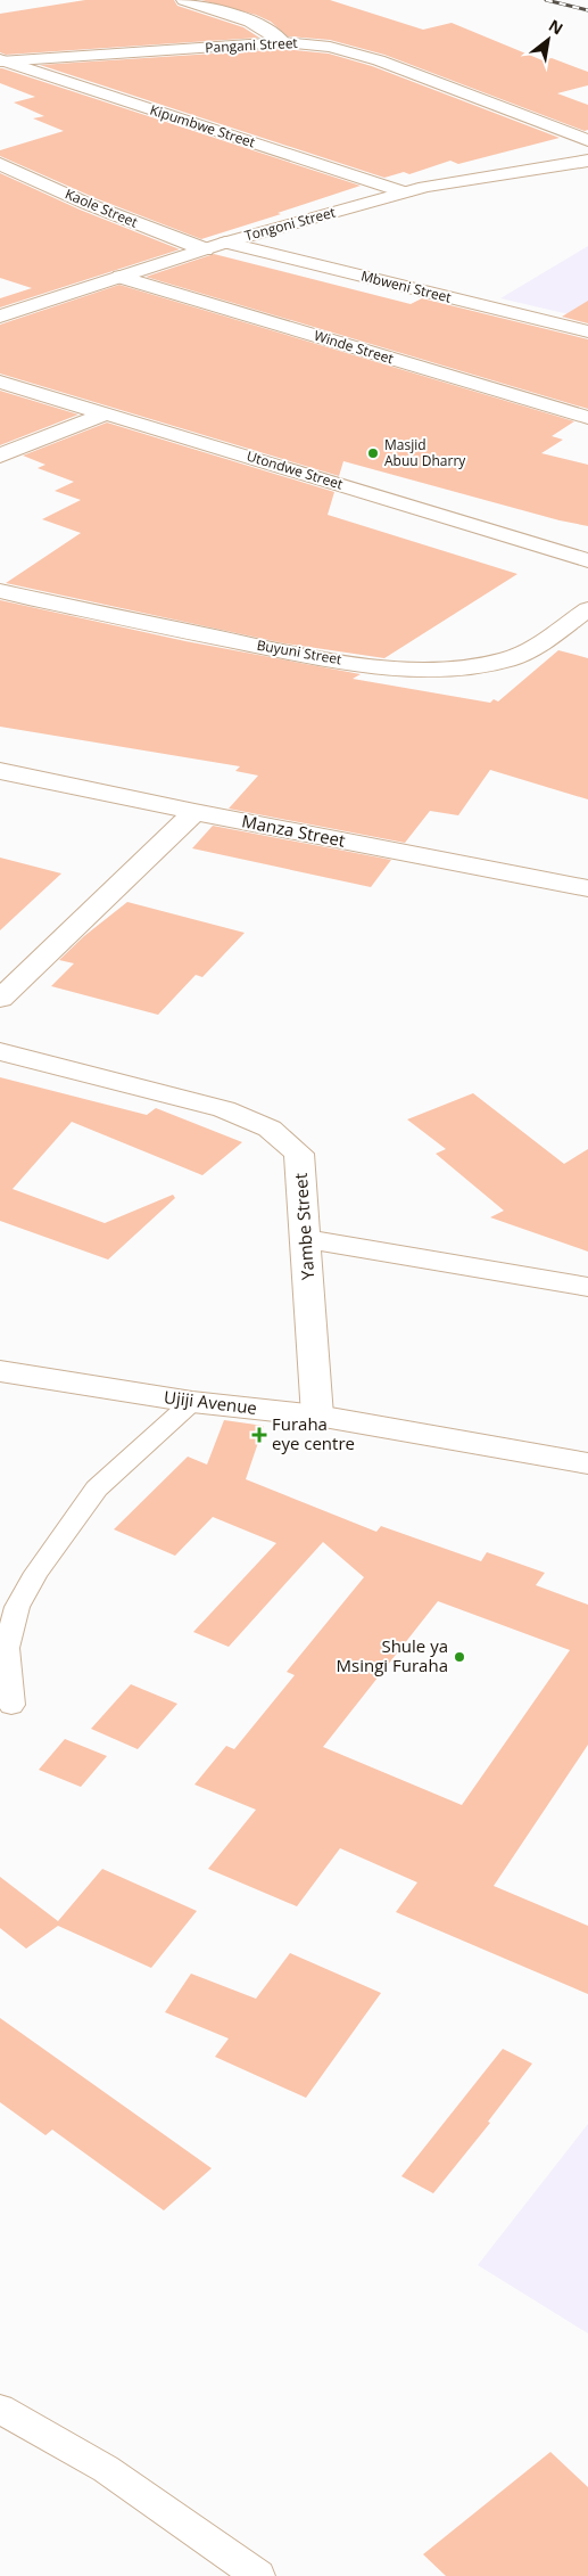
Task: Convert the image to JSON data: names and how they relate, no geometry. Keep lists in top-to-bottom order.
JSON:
{
  "streets": {
    "main road": [
      "Pangani Street",
      "Kipumbwe Street",
      "Kaole Street",
      "Tongoni Street",
      "Mbweni Street",
      "Winde Street",
      "Utondwe Street",
      "Buyuni Street",
      "Manza Street",
      "Yambe Street",
      "Ujiji Avenue"
    ]
  },
  "crossings": [
    ["Pangani Street", "Kipumbwe Street"],
    ["Kipumbwe Street", "Tongoni Street"],
    ["Kaole Street", "Tongoni Street"],
    ["Tongoni Street", "Mbweni Street"],
    ["Tongoni Street", "Winde Street"],
    ["Yambe Street", "Ujiji Avenue"]
  ],
  "places": {
    "other": ["Masjid Abuu Dharry", "Shule ya Msingi Furaha"],
    "health": ["Furaha eye centre"]
  },
  "north": "top right"
}
